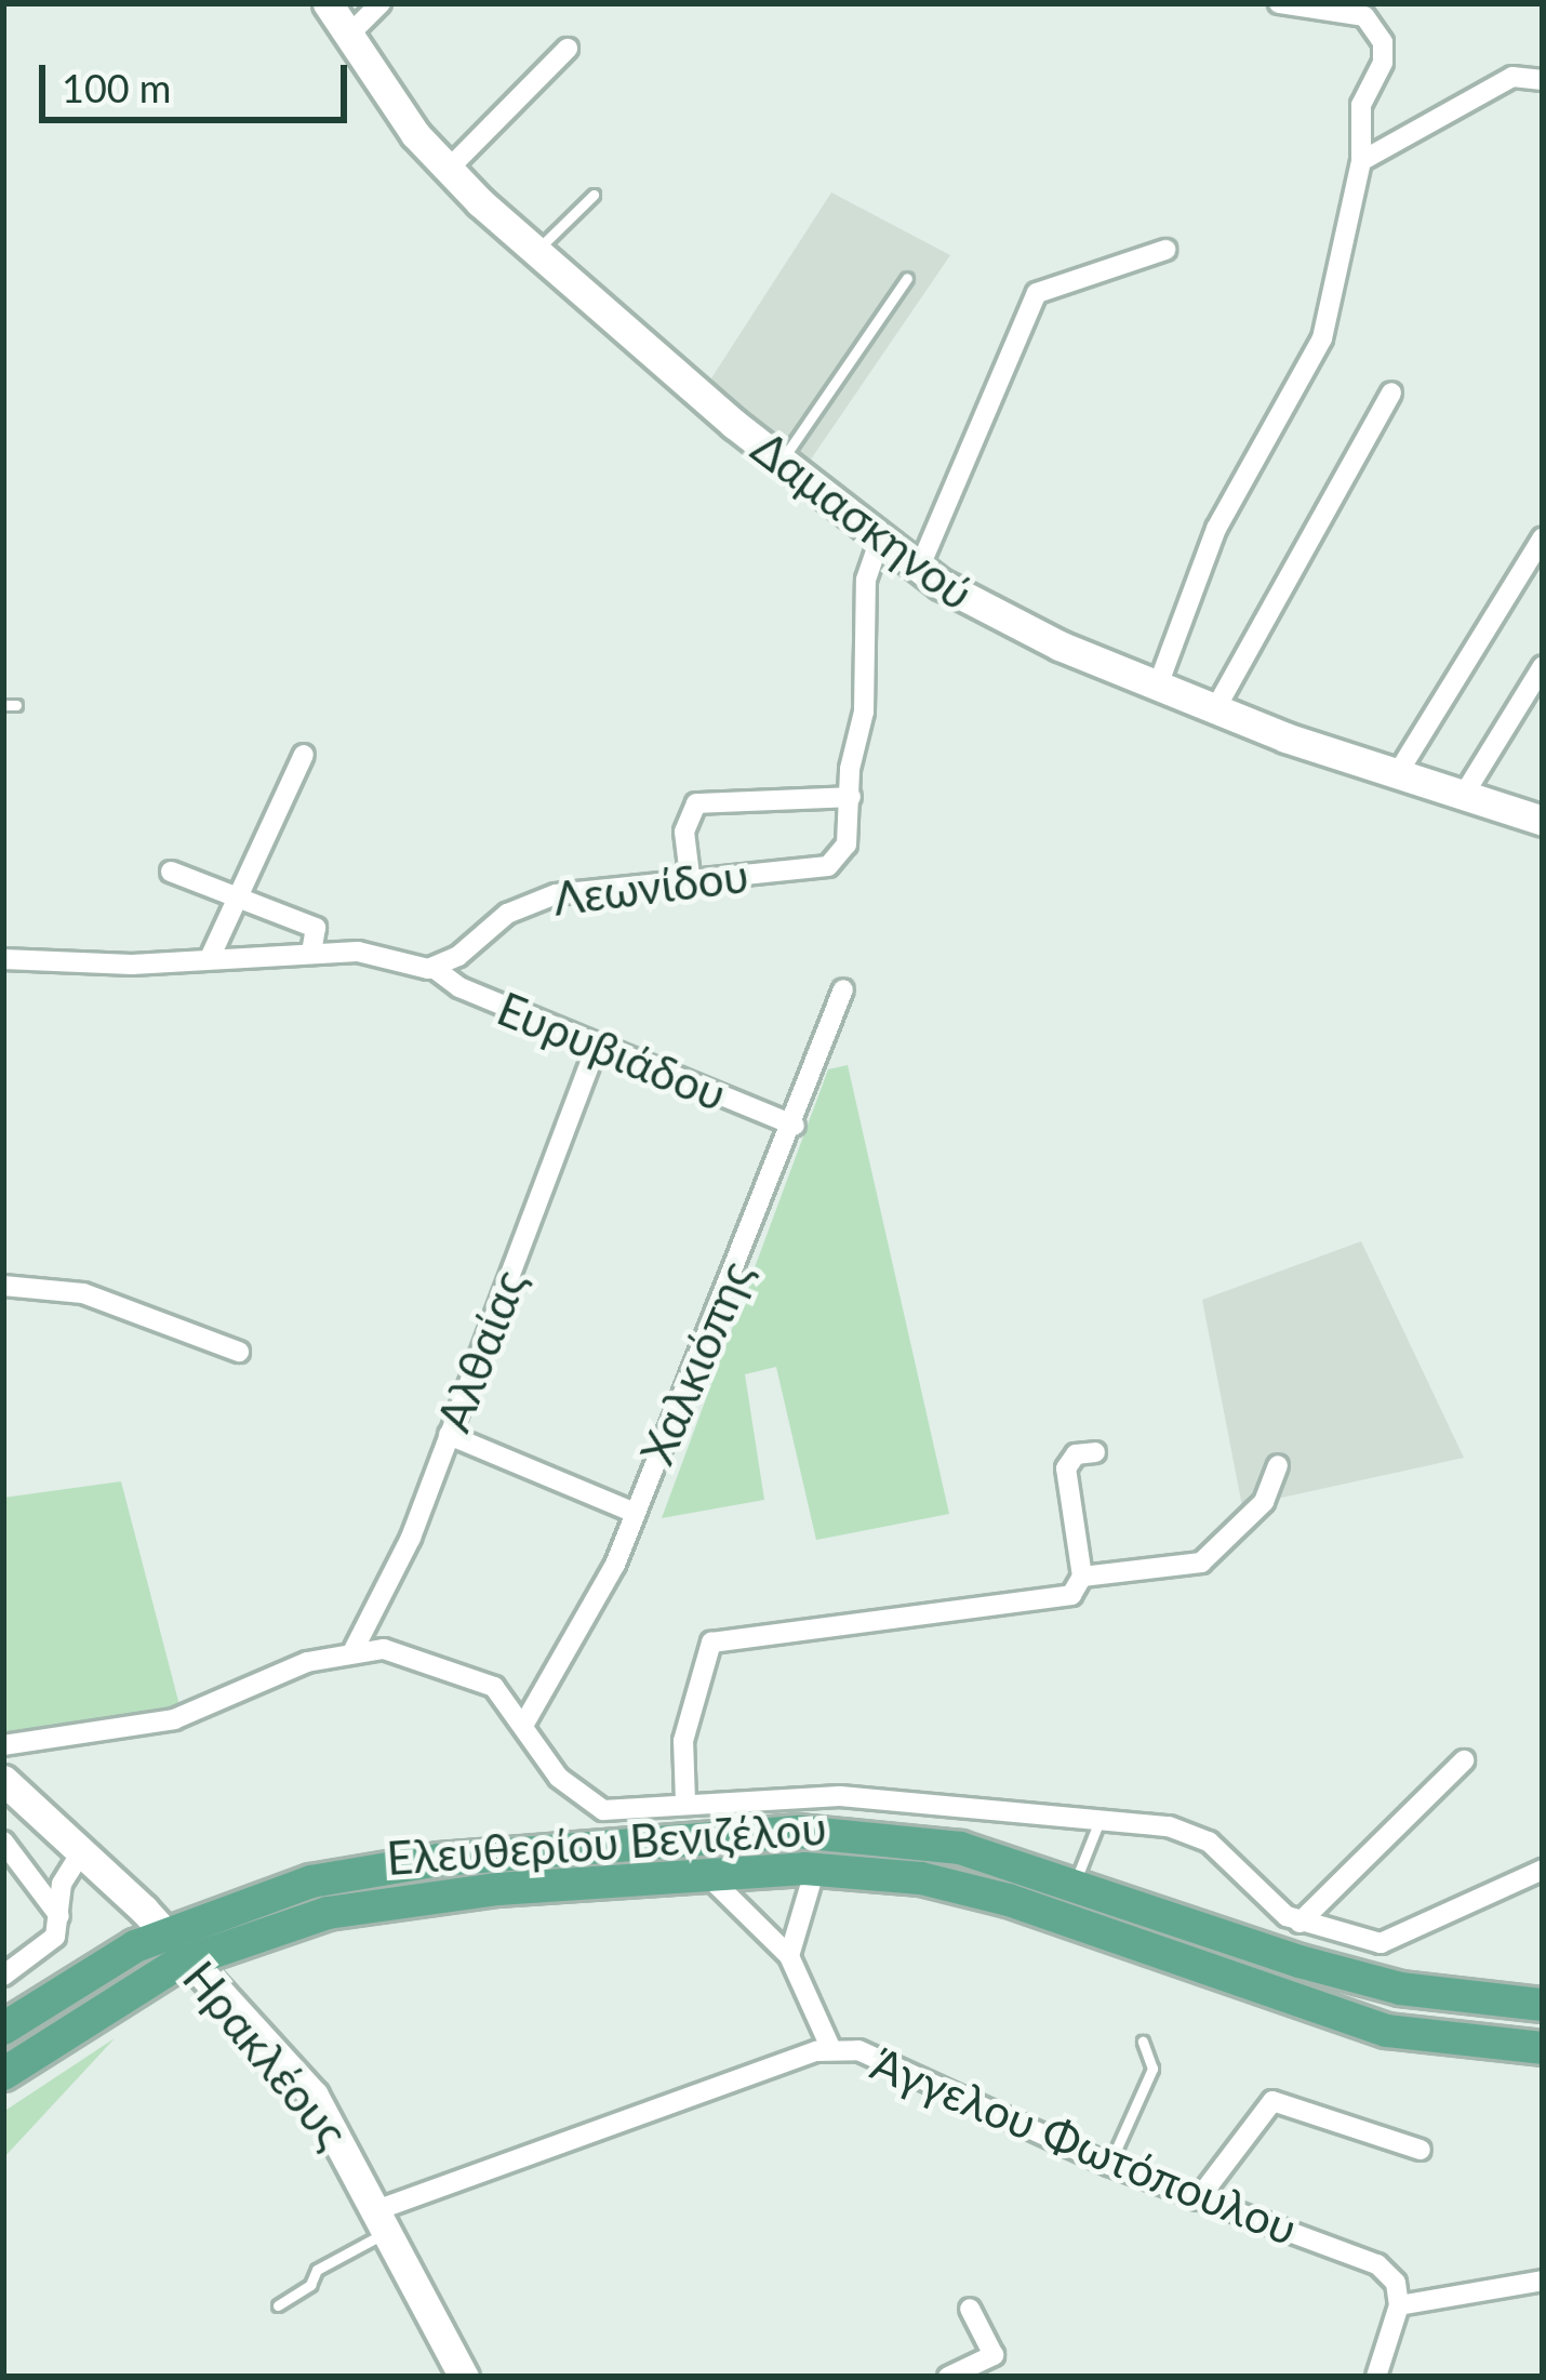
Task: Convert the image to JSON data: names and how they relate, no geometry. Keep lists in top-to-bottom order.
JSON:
{
  "streets": {
    "main road": ["Δαμασκηνού", "Ελευθερίου Βενιζέλου", "Ηρακλέους"],
    "street": [
      "Λεωνίδου",
      "Ευρυβιάδου",
      "Αλθαίας",
      "Χαλκιόπης",
      "Άγγελου Φωτόπουλου"
    ]
  },
  "crossings": [
    ["Δαμασκηνού", "Λεωνίδου"],
    ["Λεωνίδου", "Ευρυβιάδου"],
    ["Ευρυβιάδου", "Αλθαίας"],
    ["Ευρυβιάδου", "Χαλκιόπης"],
    ["Ελευθερίου Βενιζέλου", "Ηρακλέους"],
    ["Ηρακλέους", "Άγγελου Φωτόπουλου"]
  ],
  "scale_bar": "100 m"
}
